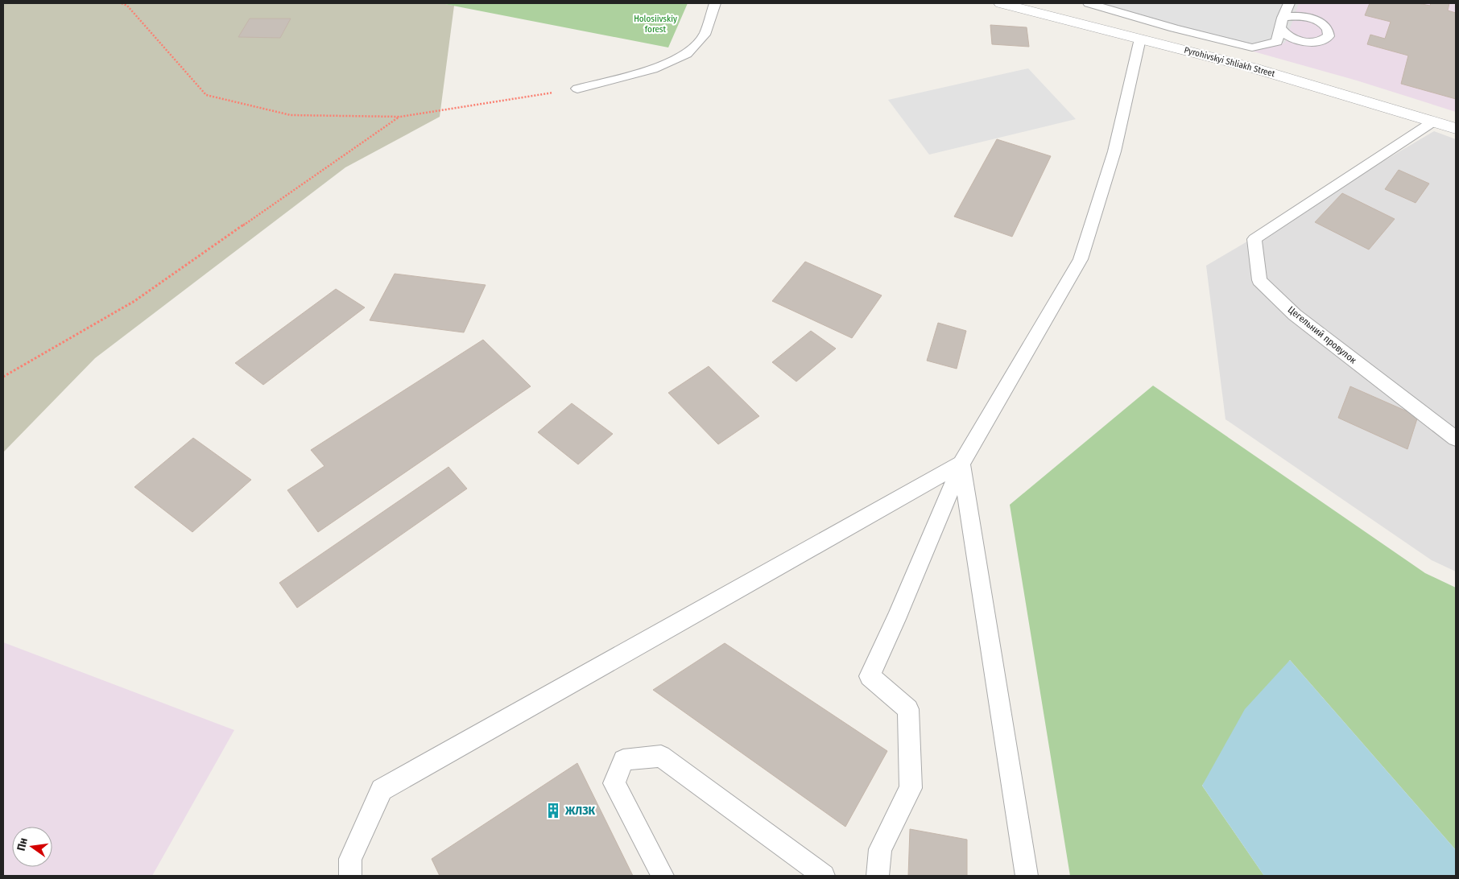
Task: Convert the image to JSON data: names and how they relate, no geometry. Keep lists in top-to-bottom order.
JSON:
{
  "streets": {
    "street": ["Pyrohivskyi Shliakh Street"],
    "lane": ["Цегельний провулок"]
  },
  "crossings": [
    ["Pyrohivskyi Shliakh Street", "Цегельний провулок"]
  ],
  "parks": ["Holosiivskiy forest"],
  "places": {
    "building": ["ЖЛЗК"]
  },
  "north": "left"
}
